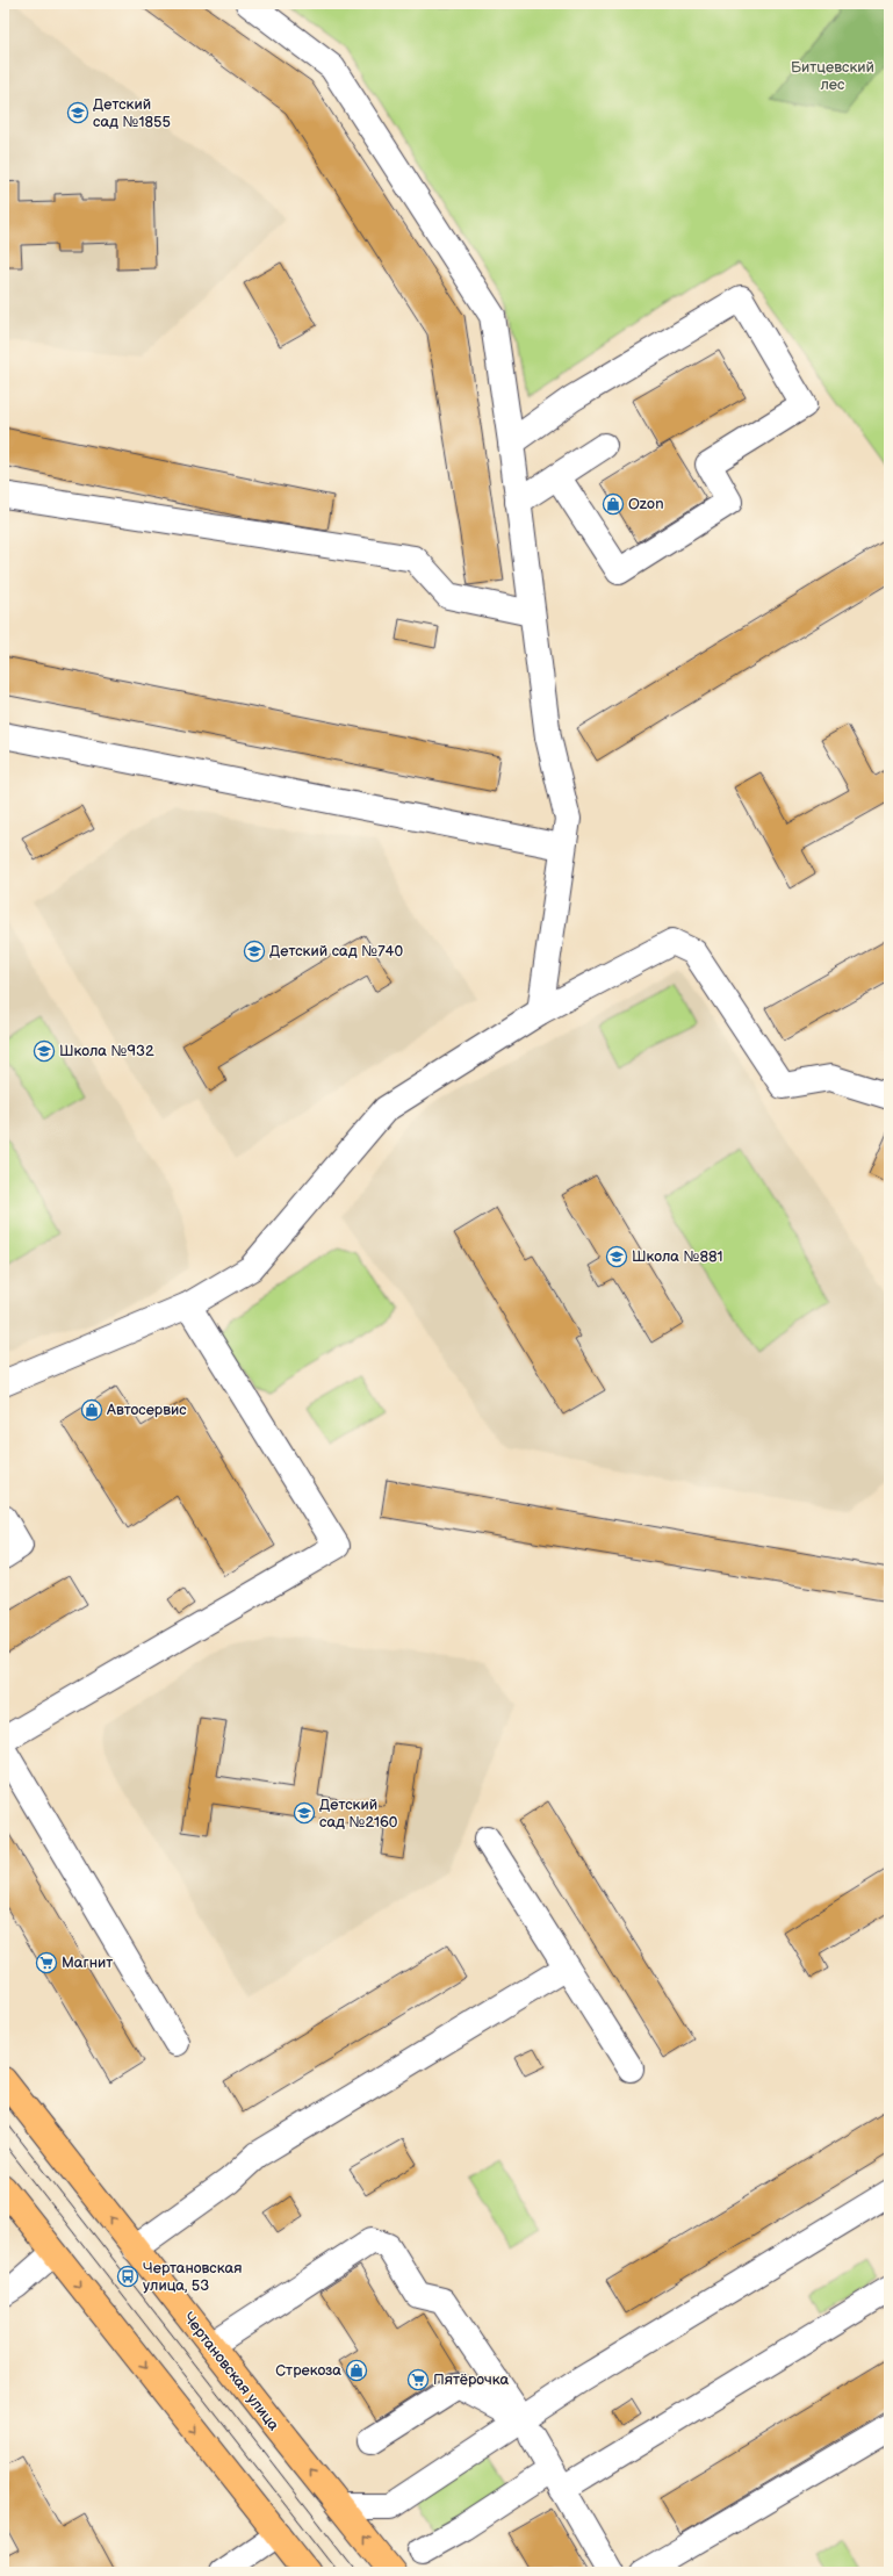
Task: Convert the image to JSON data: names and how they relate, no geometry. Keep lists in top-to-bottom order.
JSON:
{
  "streets": {
    "main road": ["Чертановская улица"]
  },
  "parks": ["Битцевский лес"],
  "places": {
    "school or university": [
      "Детский сад №1855",
      "Детский сад №740",
      "Школа №932",
      "Школа №881",
      "Детский сад №2160"
    ],
    "shop": ["Ozon", "Автосервис", "Стрекоза"],
    "supermarket": ["Магнит", "Пятёрочка"],
    "bus stop": ["Чертановская улица, 53"]
  }
}
